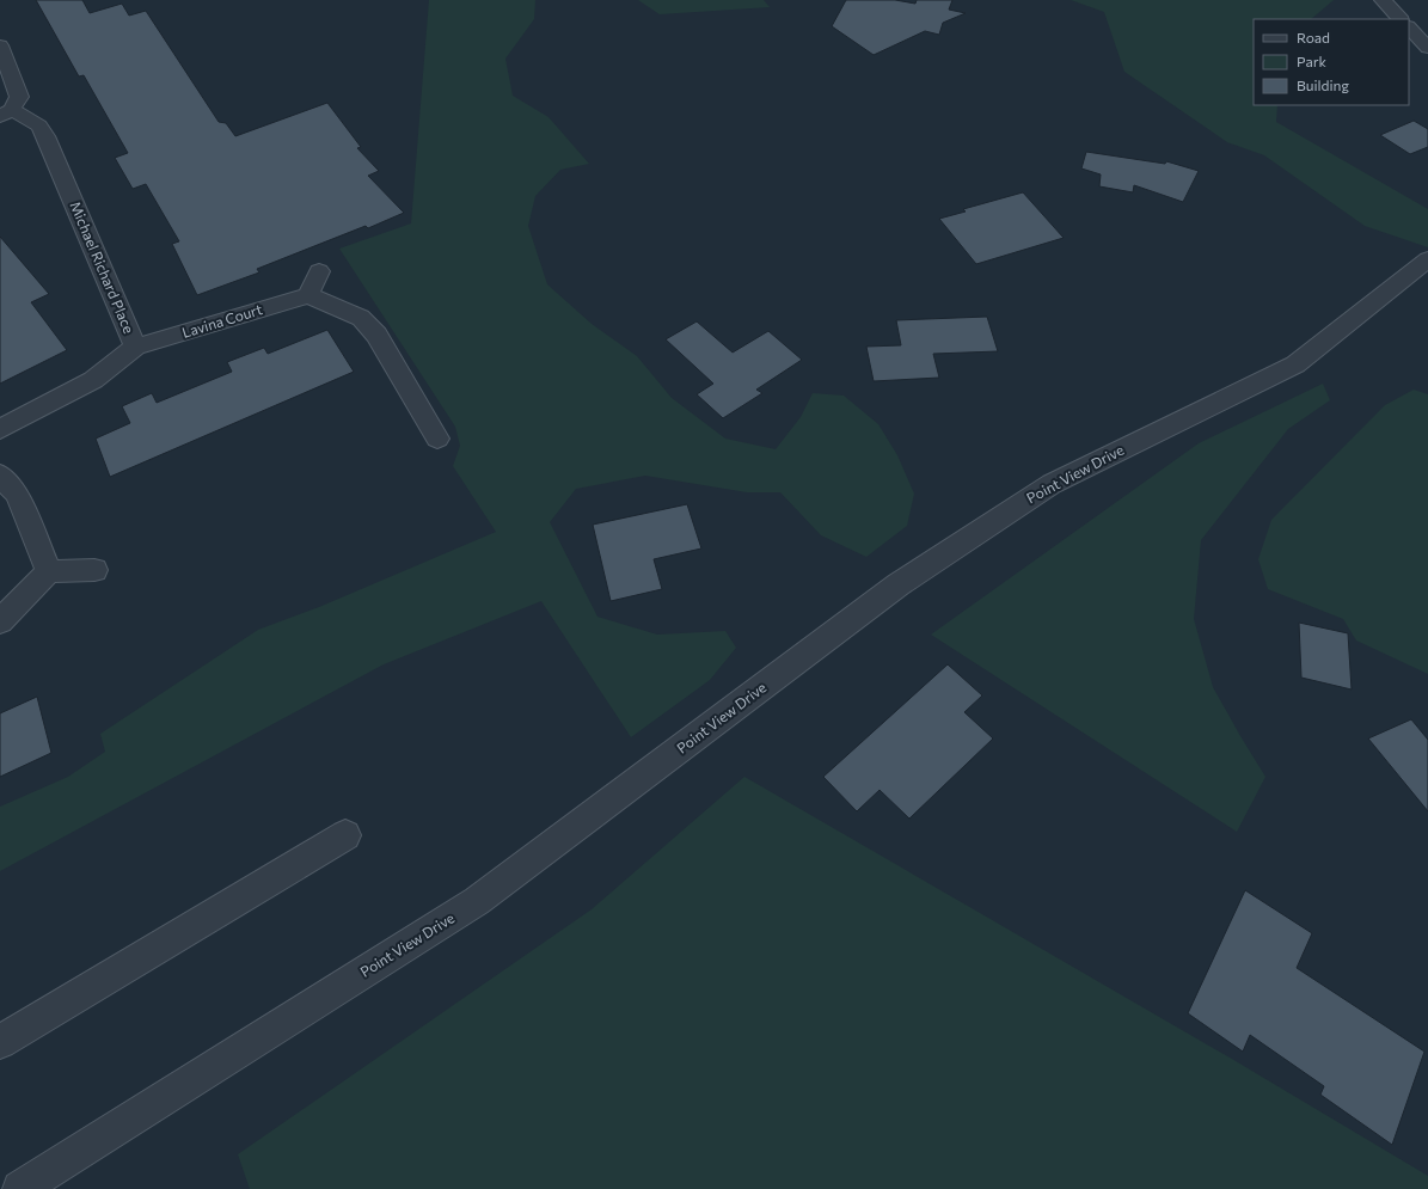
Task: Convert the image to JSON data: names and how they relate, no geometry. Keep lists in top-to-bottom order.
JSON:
{
  "streets": {
    "street": ["Michael Richard Place", "Lavina Court", "Point View Drive"]
  },
  "crossings": [
    ["Michael Richard Place", "Lavina Court"]
  ],
  "legend": ["Road", "Park", "Building"]
}
